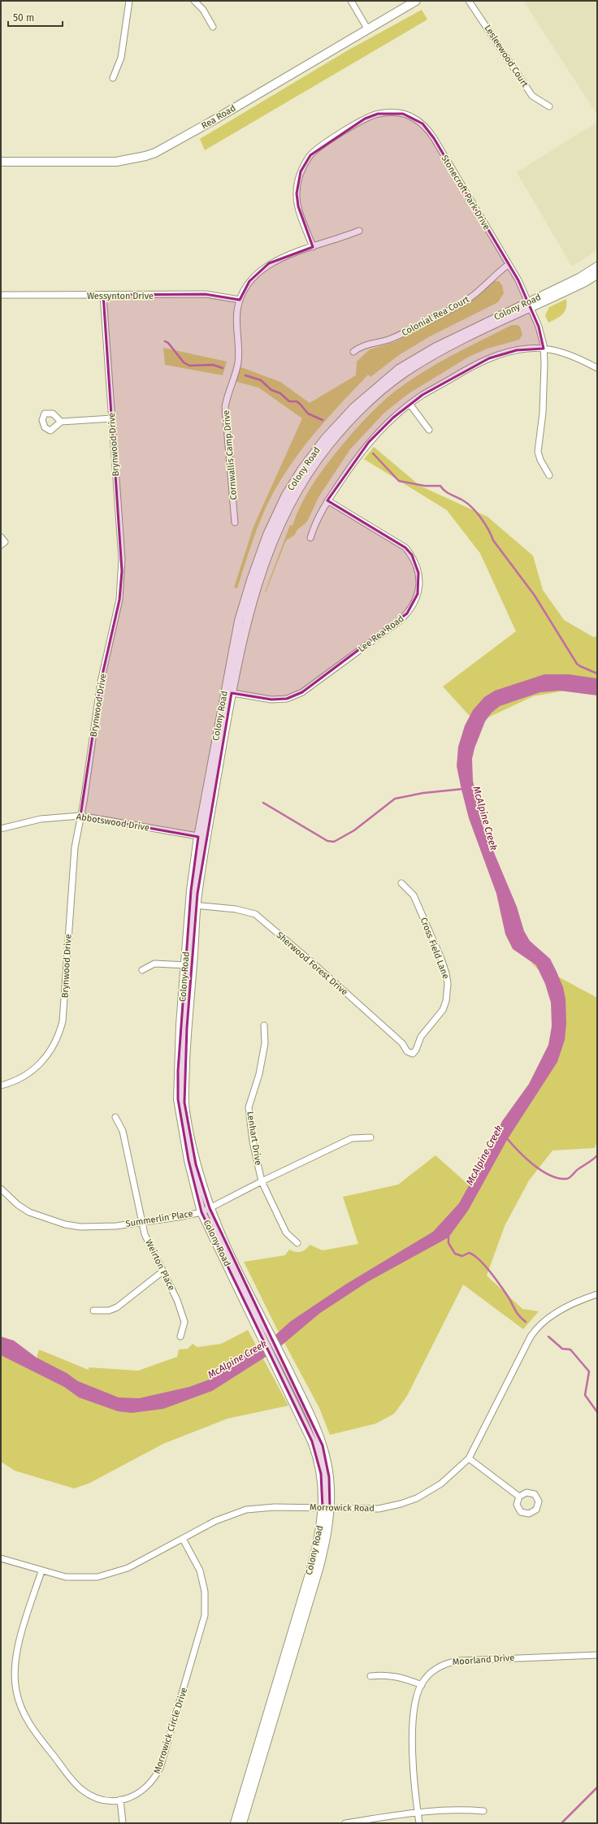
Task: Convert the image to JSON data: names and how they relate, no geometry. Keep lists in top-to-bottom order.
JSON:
{
  "streets": {
    "main road": ["Rea Road", "Colony Road"],
    "street": [
      "Lesleewood Court",
      "Stonecroft Park Drive",
      "Wessynton Drive",
      "Colonial Rea Court",
      "Brynwood Drive",
      "Cornwallis Camp Drive",
      "Lee Rea Road",
      "Abbotswood Drive",
      "Cross Field Lane",
      "Sherwood Forest Drive",
      "Lenhart Drive",
      "Summerlin Place",
      "Weirton Place",
      "Morrowick Road",
      "Moorland Drive",
      "Morrowick Circle Drive"
    ]
  },
  "crossings": [
    ["Stonecroft Park Drive", "Colony Road"],
    ["Stonecroft Park Drive", "Colonial Rea Court"],
    ["Stonecroft Park Drive", "Cornwallis Camp Drive"],
    ["Wessynton Drive", "Brynwood Drive"],
    ["Wessynton Drive", "Cornwallis Camp Drive"],
    ["Colony Road", "Lee Rea Road"],
    ["Colony Road", "Abbotswood Drive"],
    ["Colony Road", "Sherwood Forest Drive"],
    ["Colony Road", "Summerlin Place"],
    ["Colony Road", "Morrowick Road"],
    ["Brynwood Drive", "Abbotswood Drive"],
    ["Cross Field Lane", "Sherwood Forest Drive"],
    ["Lenhart Drive", "Summerlin Place"],
    ["Summerlin Place", "Weirton Place"],
    ["Morrowick Road", "Morrowick Circle Drive"]
  ],
  "water": ["McAlpine Creek"],
  "scale_bar": "50 m"
}
